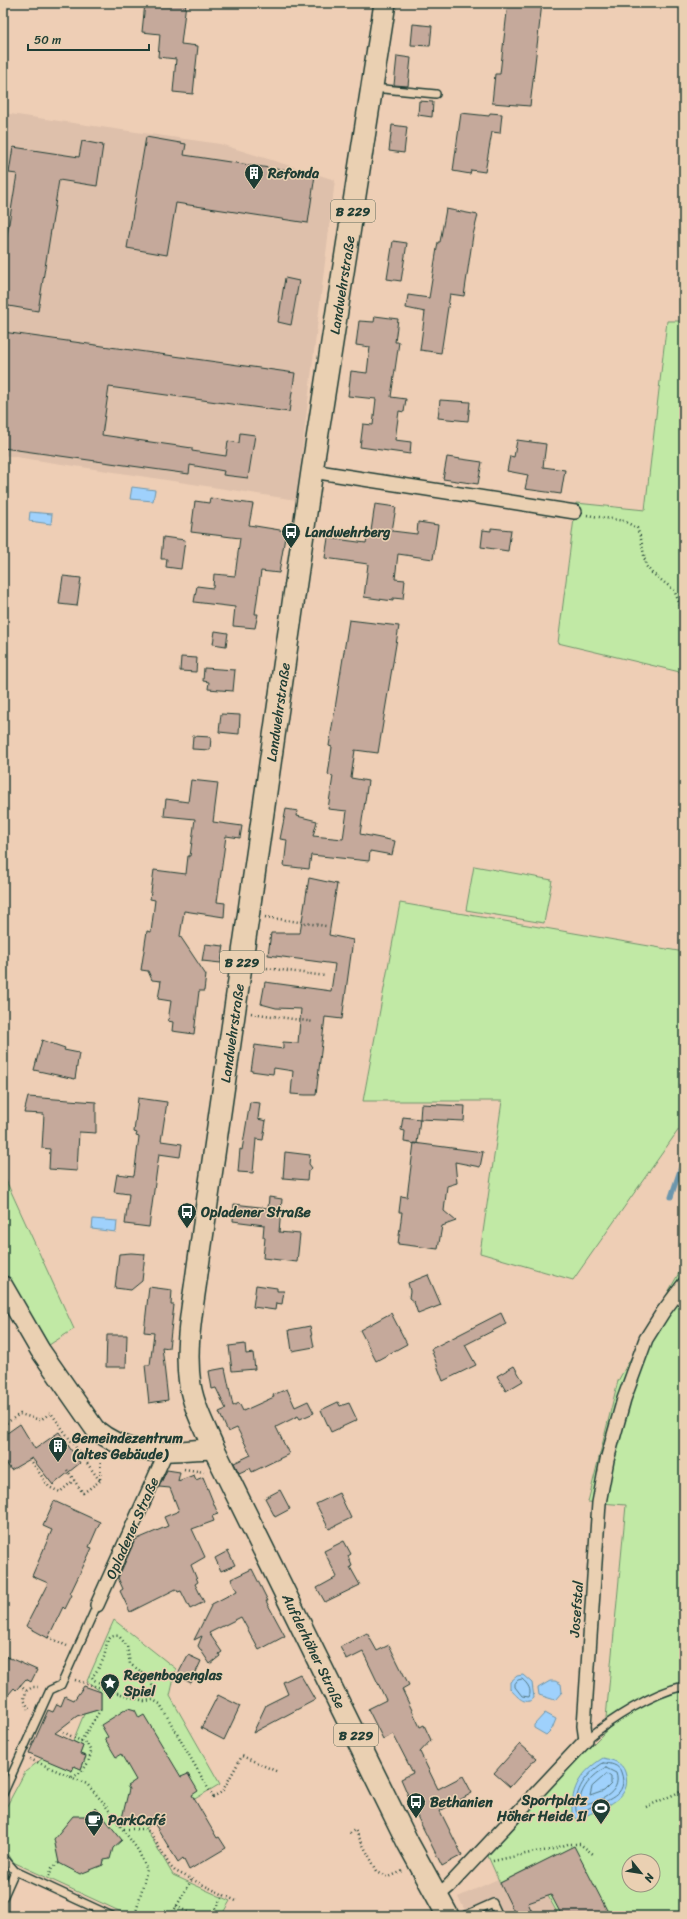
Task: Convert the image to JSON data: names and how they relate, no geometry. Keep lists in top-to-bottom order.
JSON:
{
  "streets": {
    "main road": ["B 229", "Landwehrstraße", "Aufderhöher Straße"],
    "street": ["Opladener Straße", "Josefstal"]
  },
  "crossings": [
    ["Landwehrstraße", "Aufderhöher Straße"]
  ],
  "places": {
    "building": ["Refonda", "Gemeindezentrum (altes Gebäude)"],
    "bus stop": ["Landwehrberg", "Opladener Straße", "Bethanien"],
    "place": ["Regenbogenglas Spiel"],
    "sports": ["Sportplatz Höher Heide II"],
    "cafe": ["ParkCafé"]
  },
  "scale_bar": "50 m",
  "north": "bottom right"
}
